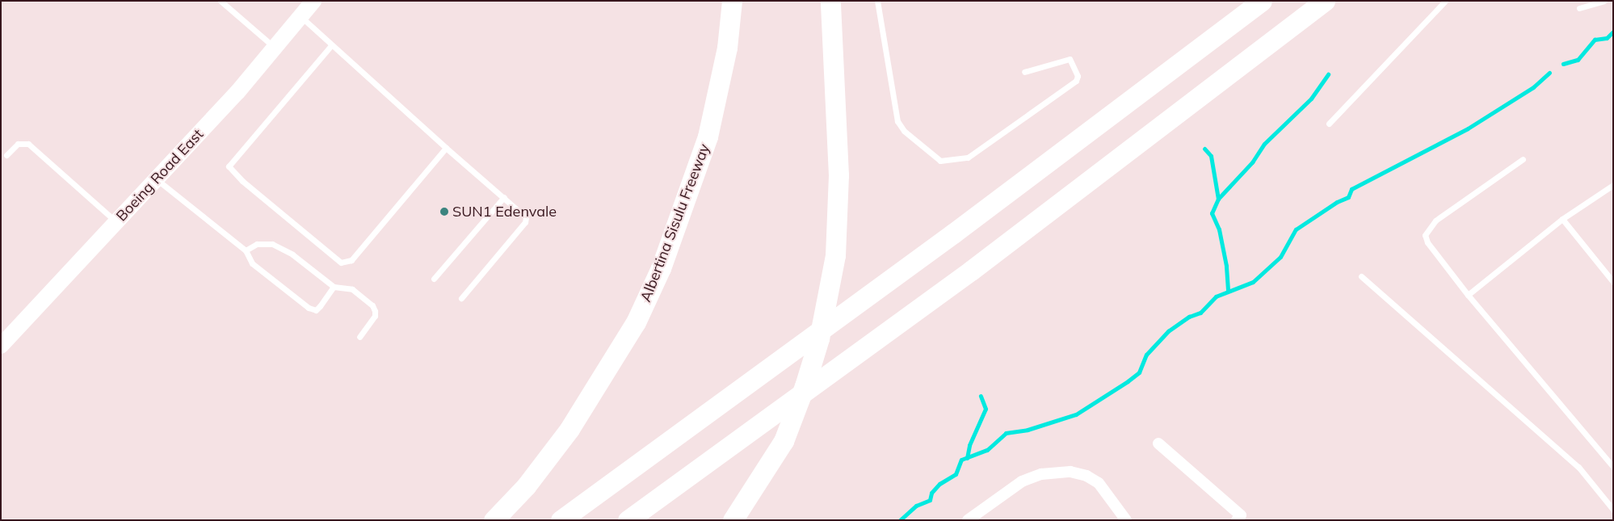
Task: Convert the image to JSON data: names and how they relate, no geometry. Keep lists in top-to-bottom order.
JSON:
{
  "streets": {
    "highway": ["Albertina Sisulu Freeway"],
    "main road": ["Boeing Road East"]
  },
  "places": ["SUN1 Edenvale"]
}
